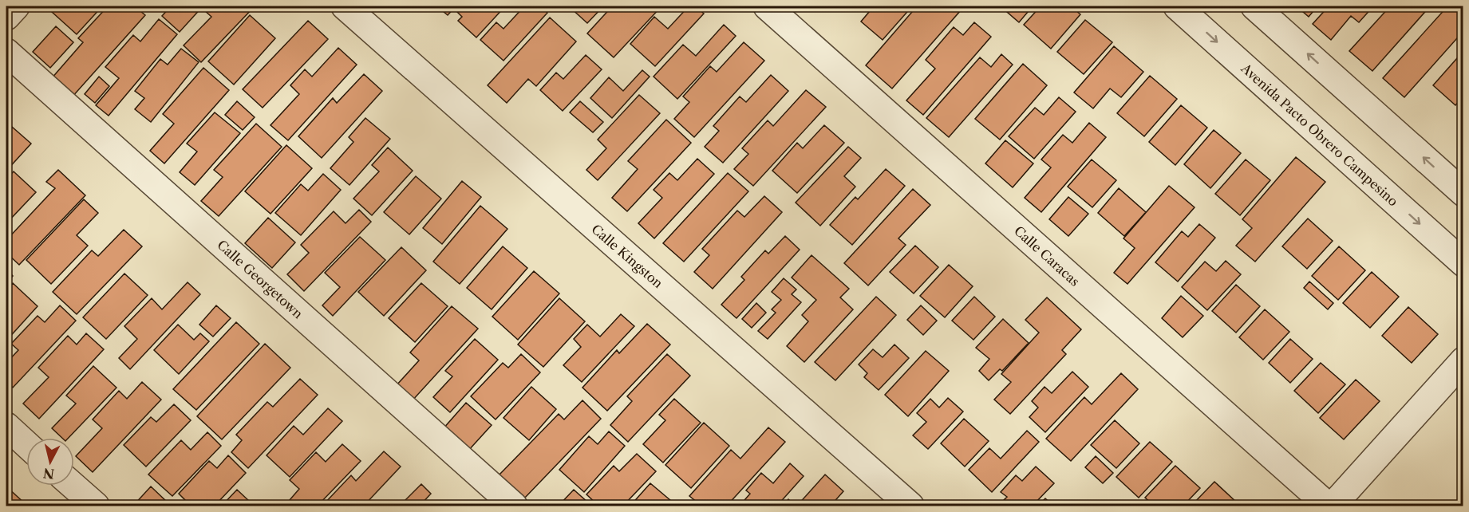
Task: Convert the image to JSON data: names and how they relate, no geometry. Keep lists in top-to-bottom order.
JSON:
{
  "streets": {
    "street": [
      "Avenida Pacto Obrero Campesino",
      "Calle Kingston",
      "Calle Caracas",
      "Calle Georgetown"
    ]
  },
  "north": "bottom"
}
